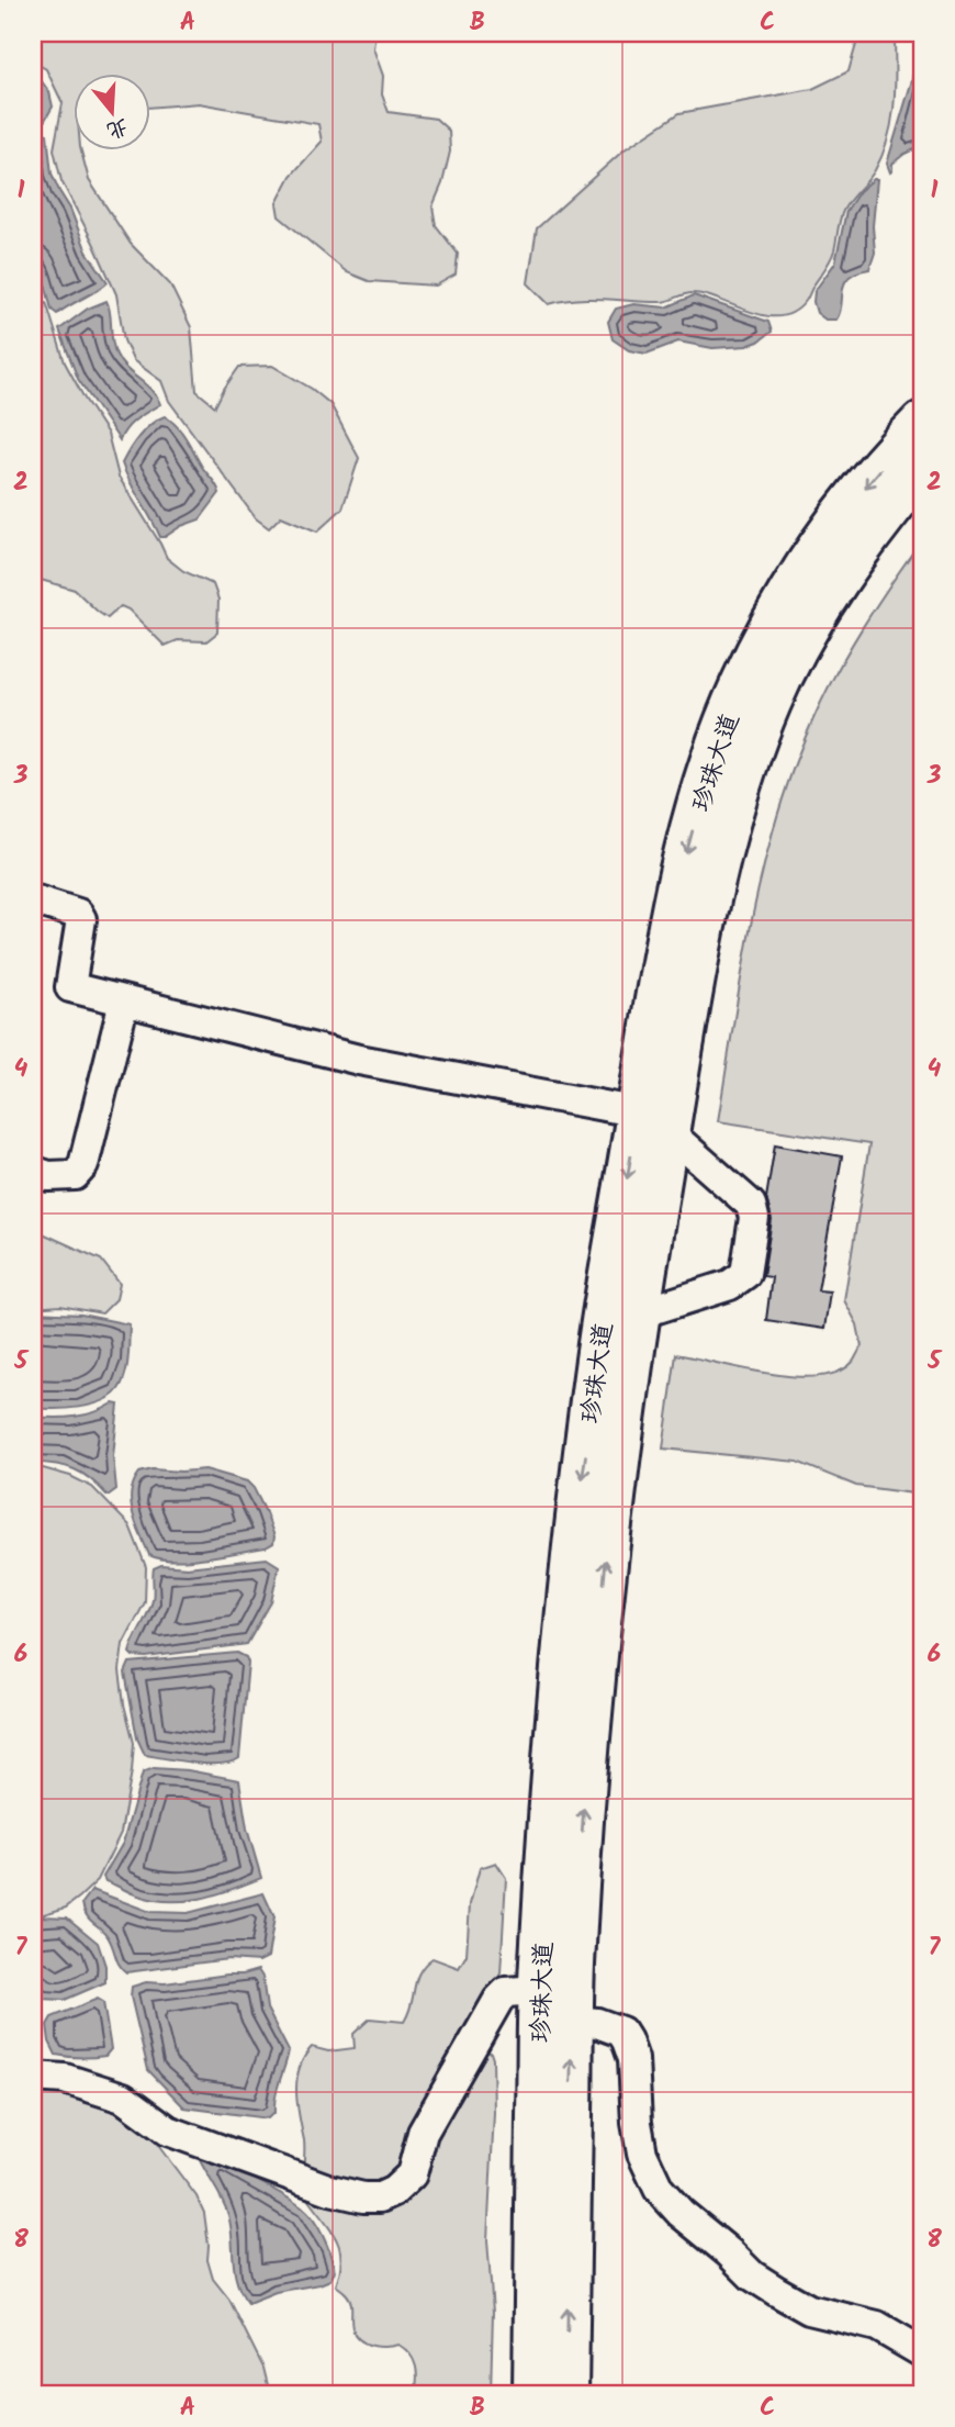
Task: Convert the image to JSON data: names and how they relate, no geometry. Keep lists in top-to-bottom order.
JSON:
{
  "streets": {
    "highway": ["珍珠大道"]
  },
  "north": "bottom",
  "grid": {
    "columns": ["A", "B", "C"],
    "rows": [
      "1",
      "2",
      "3",
      "4",
      "5",
      "6",
      "7",
      "8"
    ]
  }
}
